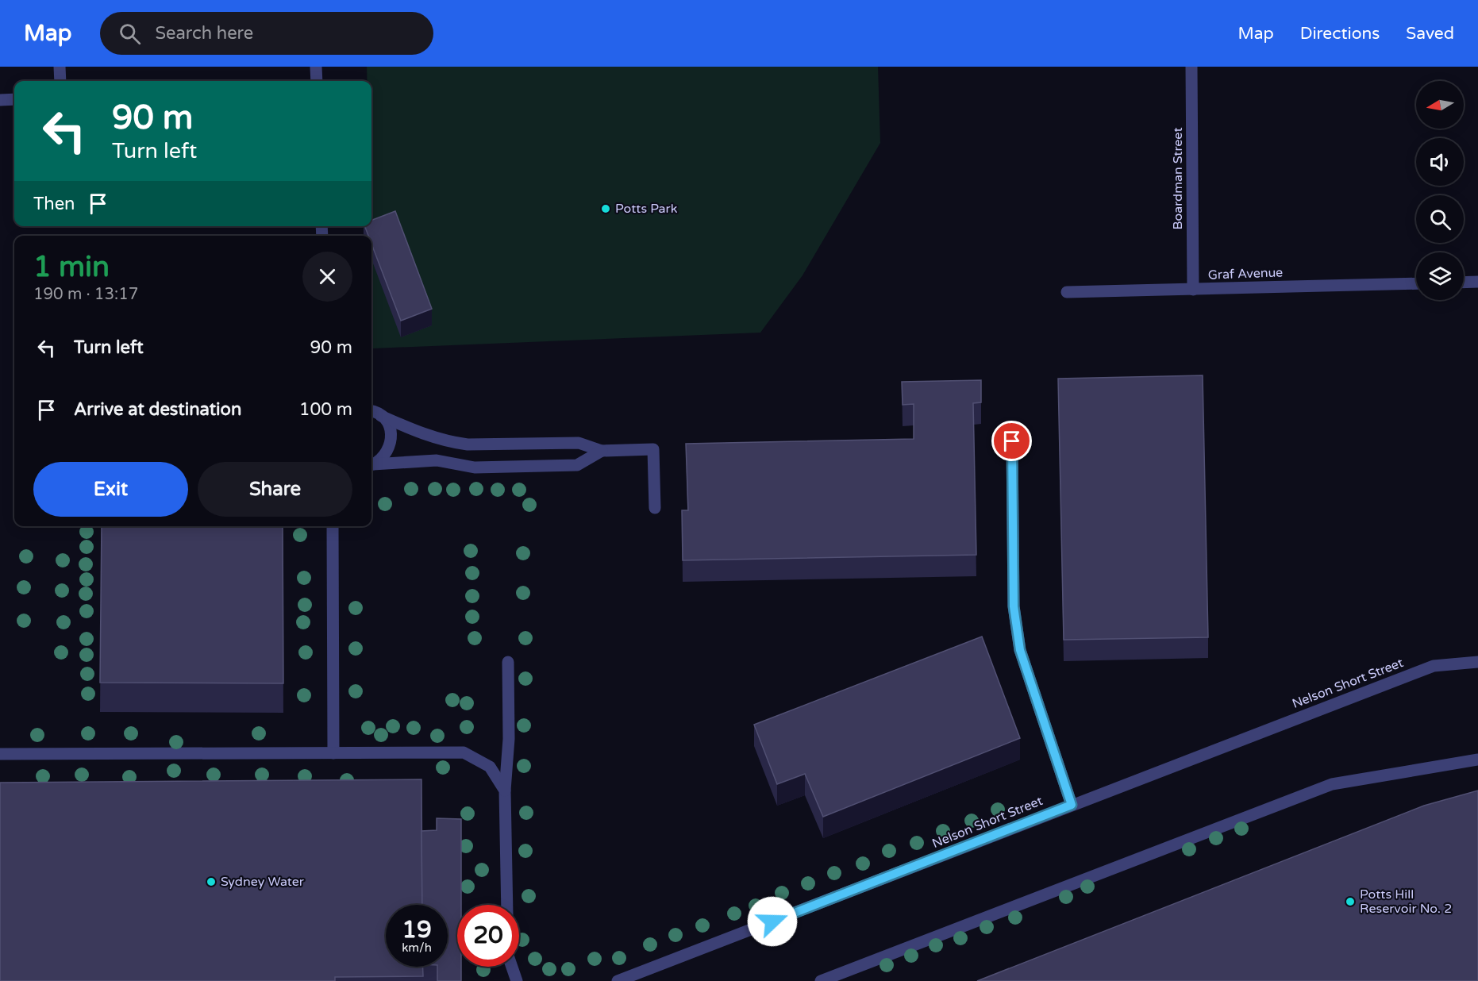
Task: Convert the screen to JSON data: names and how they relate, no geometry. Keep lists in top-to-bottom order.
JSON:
{
  "streets": {
    "street": ["Boardman Street", "Graf Avenue", "Nelson Short Street"]
  },
  "crossings": [
    ["Boardman Street", "Graf Avenue"]
  ],
  "places": ["Potts Park", "Sydney Water", "Potts Hill Reservoir No. 2"],
  "north": "left",
  "page": {
    "header": "Map",
    "search": "Search here",
    "nav": ["Map", "Directions", "Saved"],
    "turn": ["90 m", "Turn left"],
    "then": "Then",
    "heading": ["1 min", "190 m · 13:17"],
    "list": [
      {
        "name": "Turn left",
        "value": "90 m"
      },
      {
        "name": "Arrive at destination",
        "value": "100 m"
      }
    ],
    "buttons": ["Exit", "Share"],
    "speed": "19 km/h",
    "limit": "20"
  }
}
